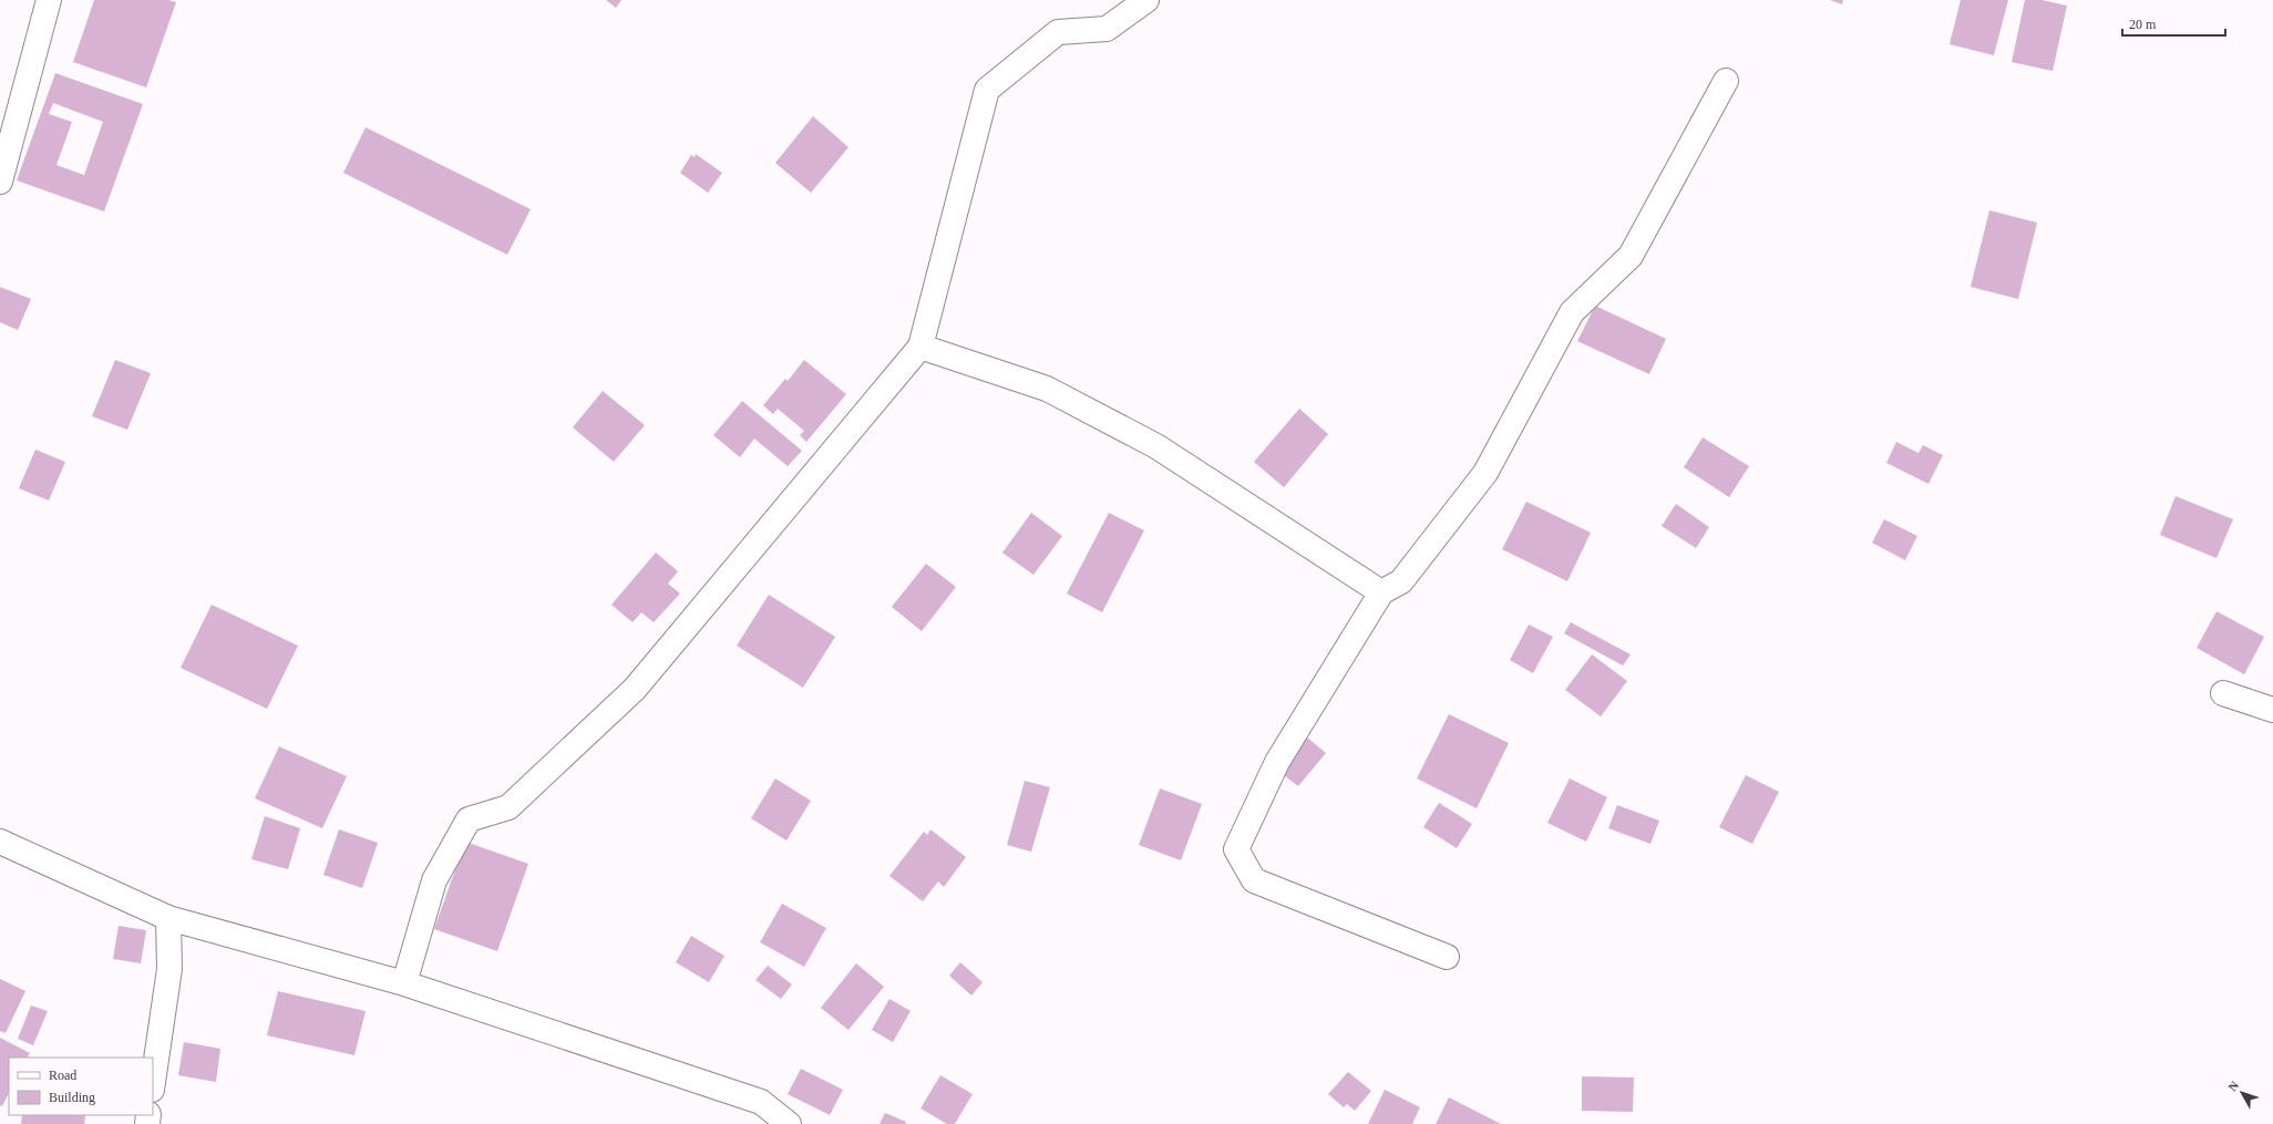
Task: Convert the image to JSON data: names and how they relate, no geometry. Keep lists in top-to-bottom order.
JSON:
{
  "legend": ["Road", "Building"],
  "scale_bar": "20 m",
  "north": "top left"
}
